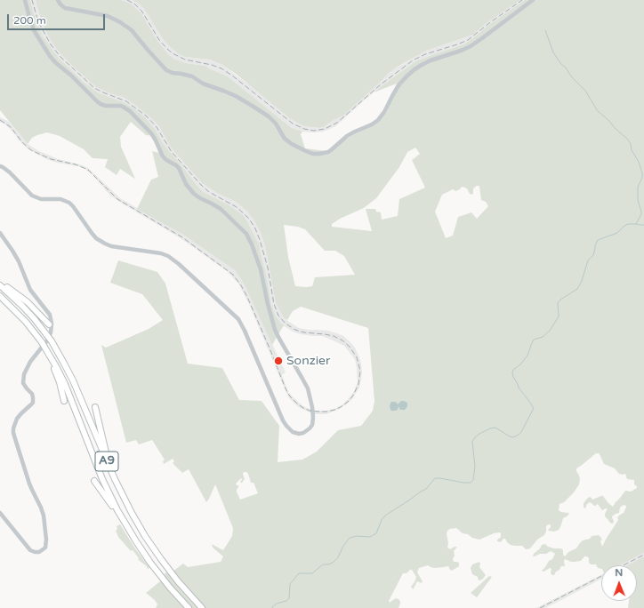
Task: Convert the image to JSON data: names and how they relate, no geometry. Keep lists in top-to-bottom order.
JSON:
{
  "streets": {
    "highway": ["A9"]
  },
  "places": ["Sonzier"],
  "scale_bar": "200 m",
  "north": "top"
}
